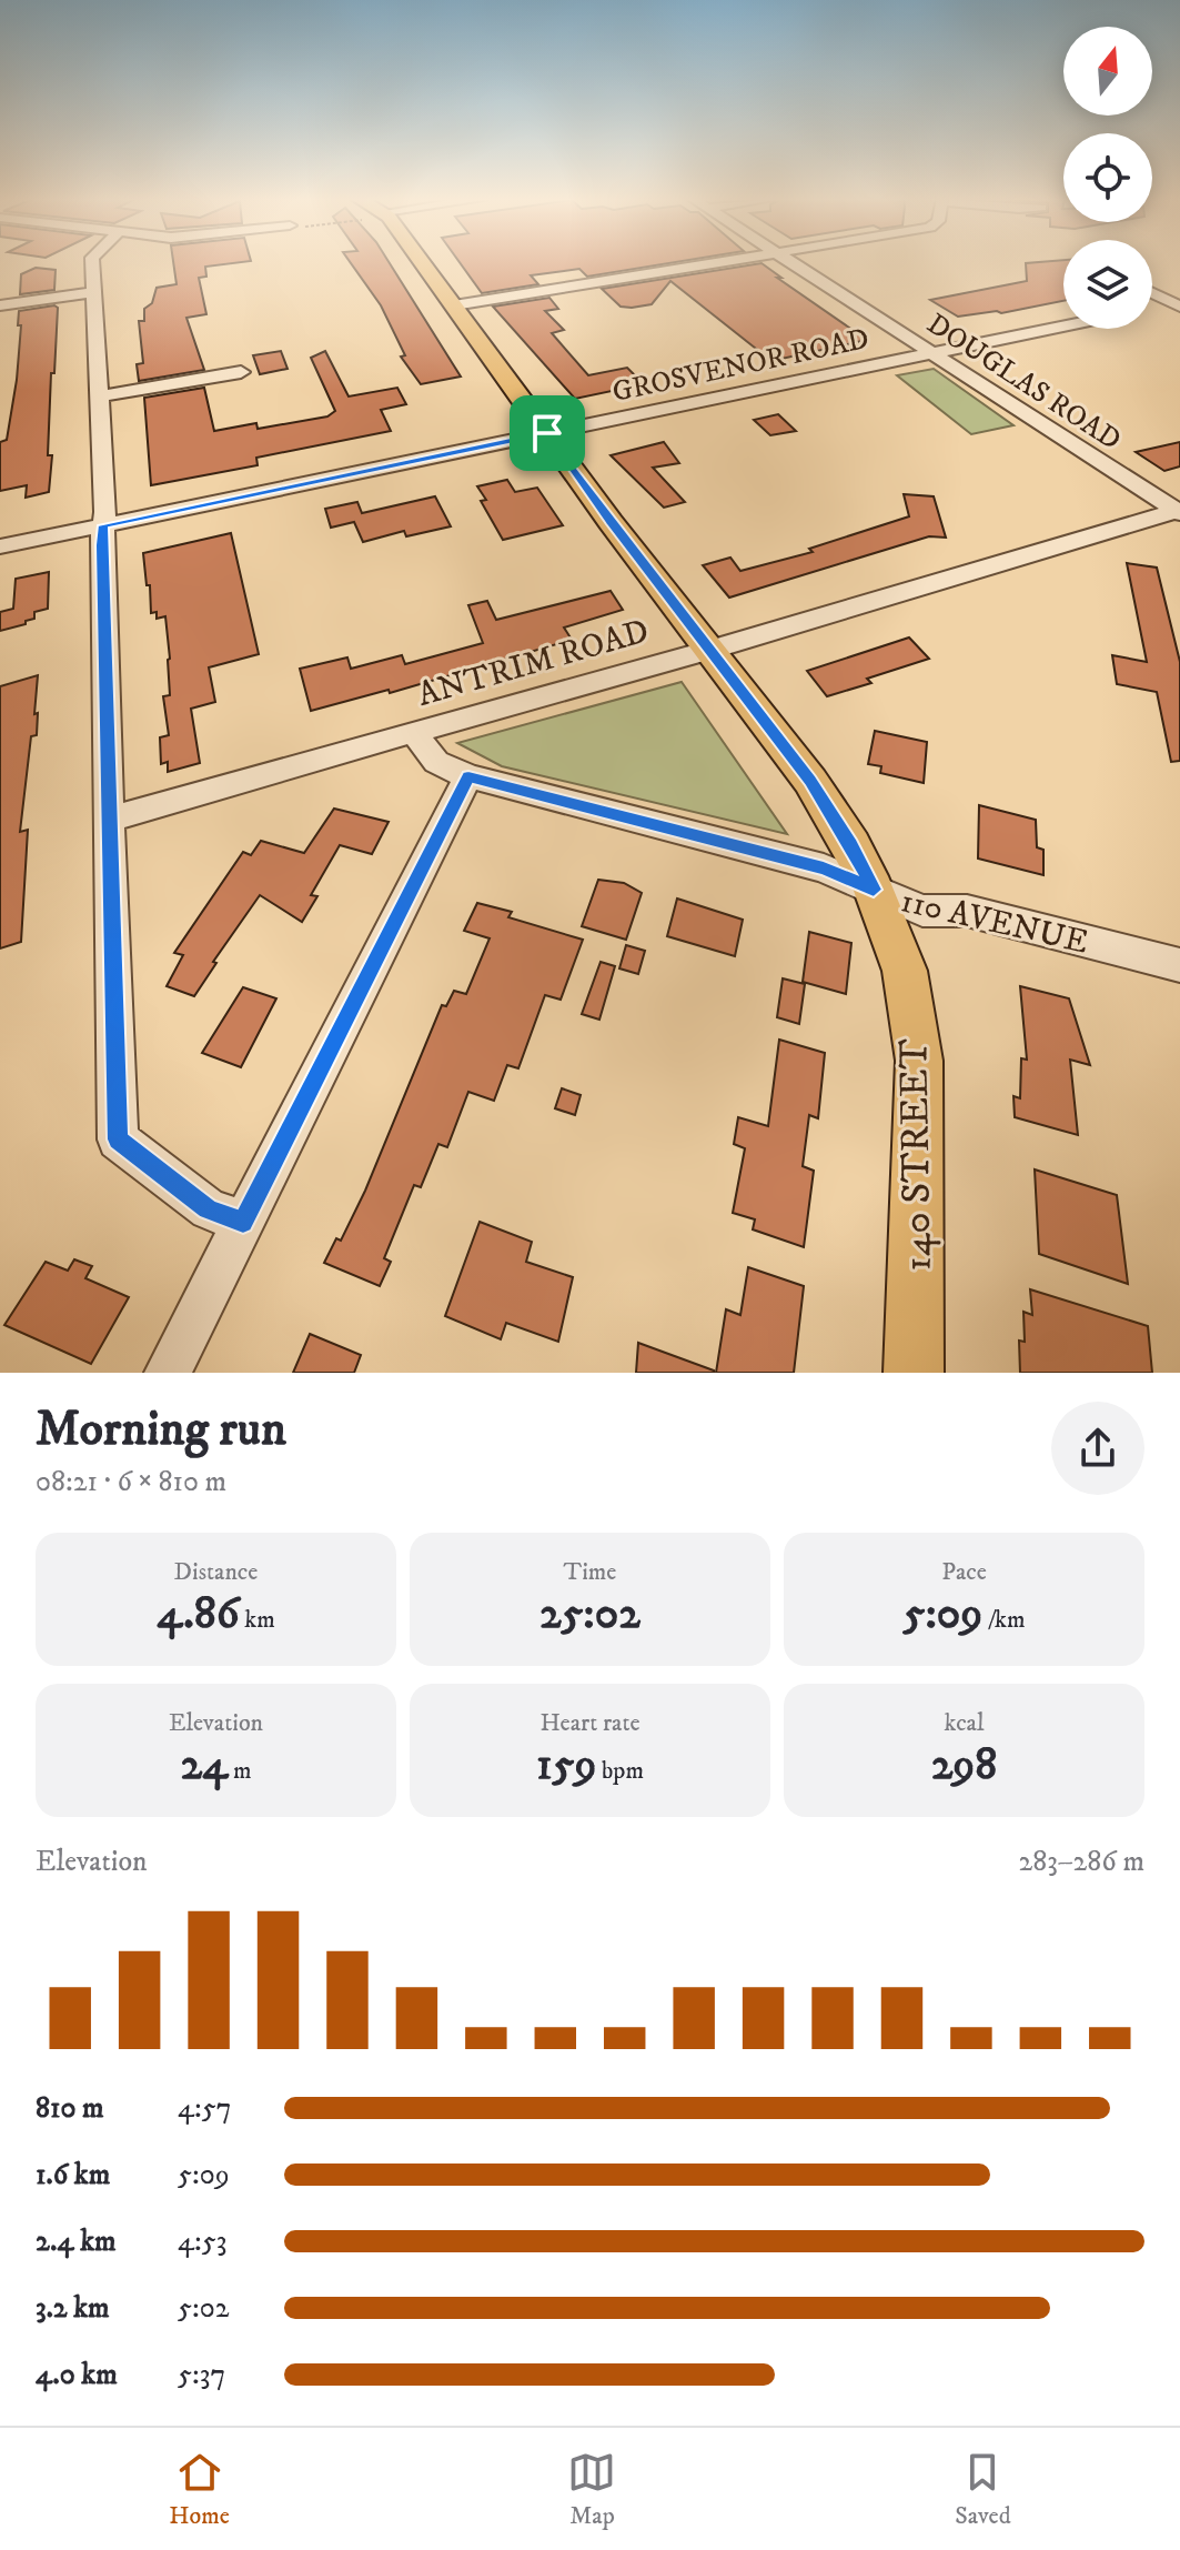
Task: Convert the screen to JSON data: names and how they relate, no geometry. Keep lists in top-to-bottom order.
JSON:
{
  "streets": {
    "main road": ["140 STREET"],
    "street": [
      "GROSVENOR ROAD",
      "DOUGLAS ROAD",
      "ANTRIM ROAD",
      "110 AVENUE"
    ]
  },
  "crossings": [
    ["GROSVENOR ROAD", "DOUGLAS ROAD"],
    ["GROSVENOR ROAD", "140 STREET"],
    ["DOUGLAS ROAD", "ANTRIM ROAD"],
    ["ANTRIM ROAD", "110 AVENUE"],
    ["ANTRIM ROAD", "140 STREET"],
    ["110 AVENUE", "140 STREET"]
  ],
  "north": "top",
  "page": {
    "heading": ["Morning run", "08:21 · 6 × 810 m"],
    "stats": [
      ["Distance", "4.86 km"],
      ["Time", "25:02"],
      ["Pace", "5:09 /km"],
      ["Elevation", "24 m"],
      ["Heart rate", "159 bpm"],
      ["kcal", "298"]
    ],
    "chart": ["Elevation", "283–286 m"],
    "list": [
      {
        "name": "810 m",
        "note": "4:57"
      },
      {
        "name": "1.6 km",
        "note": "5:09"
      },
      {
        "name": "2.4 km",
        "note": "4:53"
      },
      {
        "name": "3.2 km",
        "note": "5:02"
      },
      {
        "name": "4.0 km",
        "note": "5:37"
      }
    ],
    "tabs": ["Home", "Map", "Saved"]
  }
}
